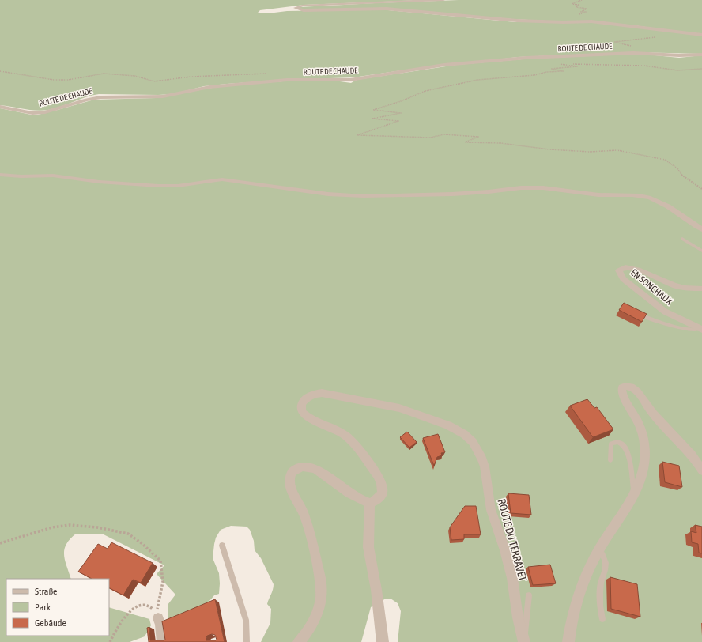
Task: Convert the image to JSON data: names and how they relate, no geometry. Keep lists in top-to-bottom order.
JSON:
{
  "streets": {
    "street": ["ROUTE DE CHAUDE", "EN SONCHAUX", "ROUTE DU TERRAVET"]
  },
  "legend": ["Straße", "Park", "Gebäude"]
}
